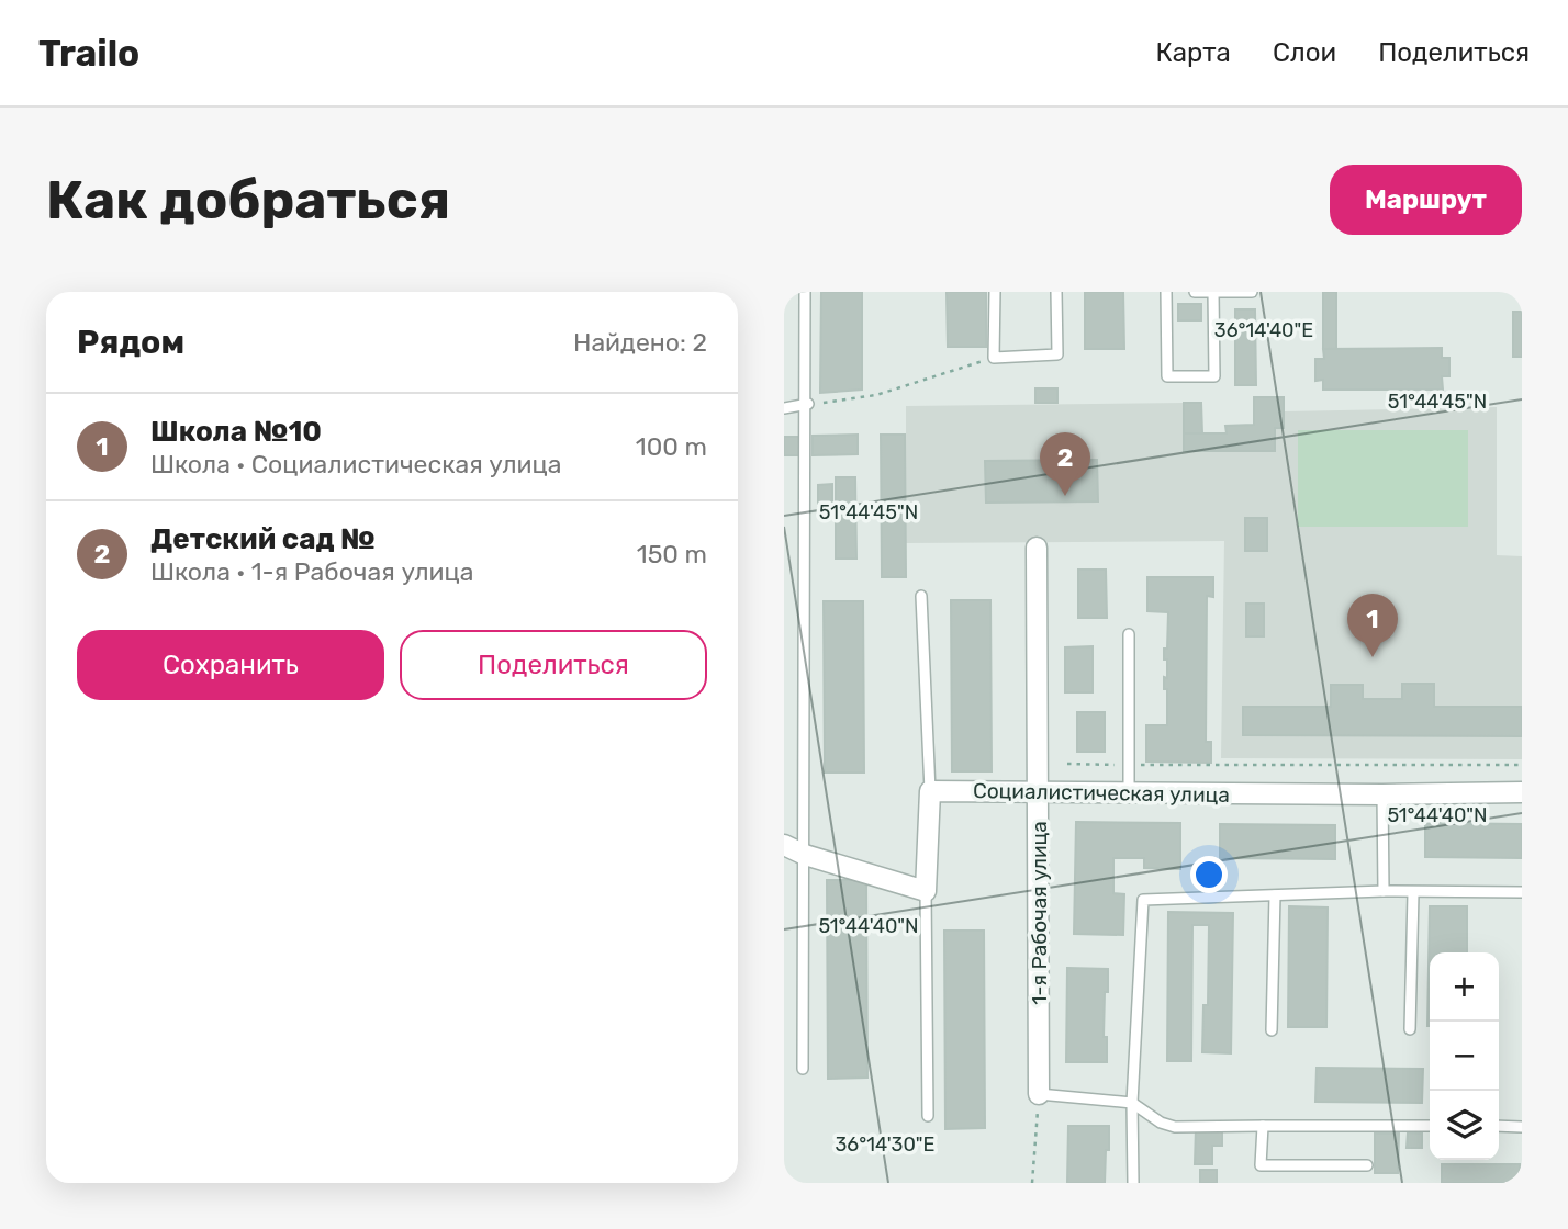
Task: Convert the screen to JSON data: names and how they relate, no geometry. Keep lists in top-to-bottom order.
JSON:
{
  "streets": {
    "street": ["Социалистическая улица", "1-я Рабочая улица"]
  },
  "crossings": [
    ["Социалистическая улица", "1-я Рабочая улица"]
  ],
  "page": {
    "header": "Trailo",
    "nav": ["Карта", "Слои", "Поделиться"],
    "buttons": [
      "Маршрут",
      ["Сохранить", "Поделиться"]
    ],
    "title": "Как добраться",
    "heading": ["Рядом", "Найдено: 2"],
    "list": [
      {
        "mark": "1",
        "name": "Школа №10",
        "note": "Школа · Социалистическая улица",
        "value": "100 m"
      },
      {
        "mark": "2",
        "name": "Детский сад №",
        "note": "Школа · 1-я Рабочая улица",
        "value": "150 m"
      }
    ],
    "pins": ["2", "1"],
    "map_buttons": ["+", "−"]
  },
  "coordinates": [
    "36°14'40\"E",
    "51°44'45\"N",
    "51°44'40\"N",
    "36°14'30\"E"
  ]
}
